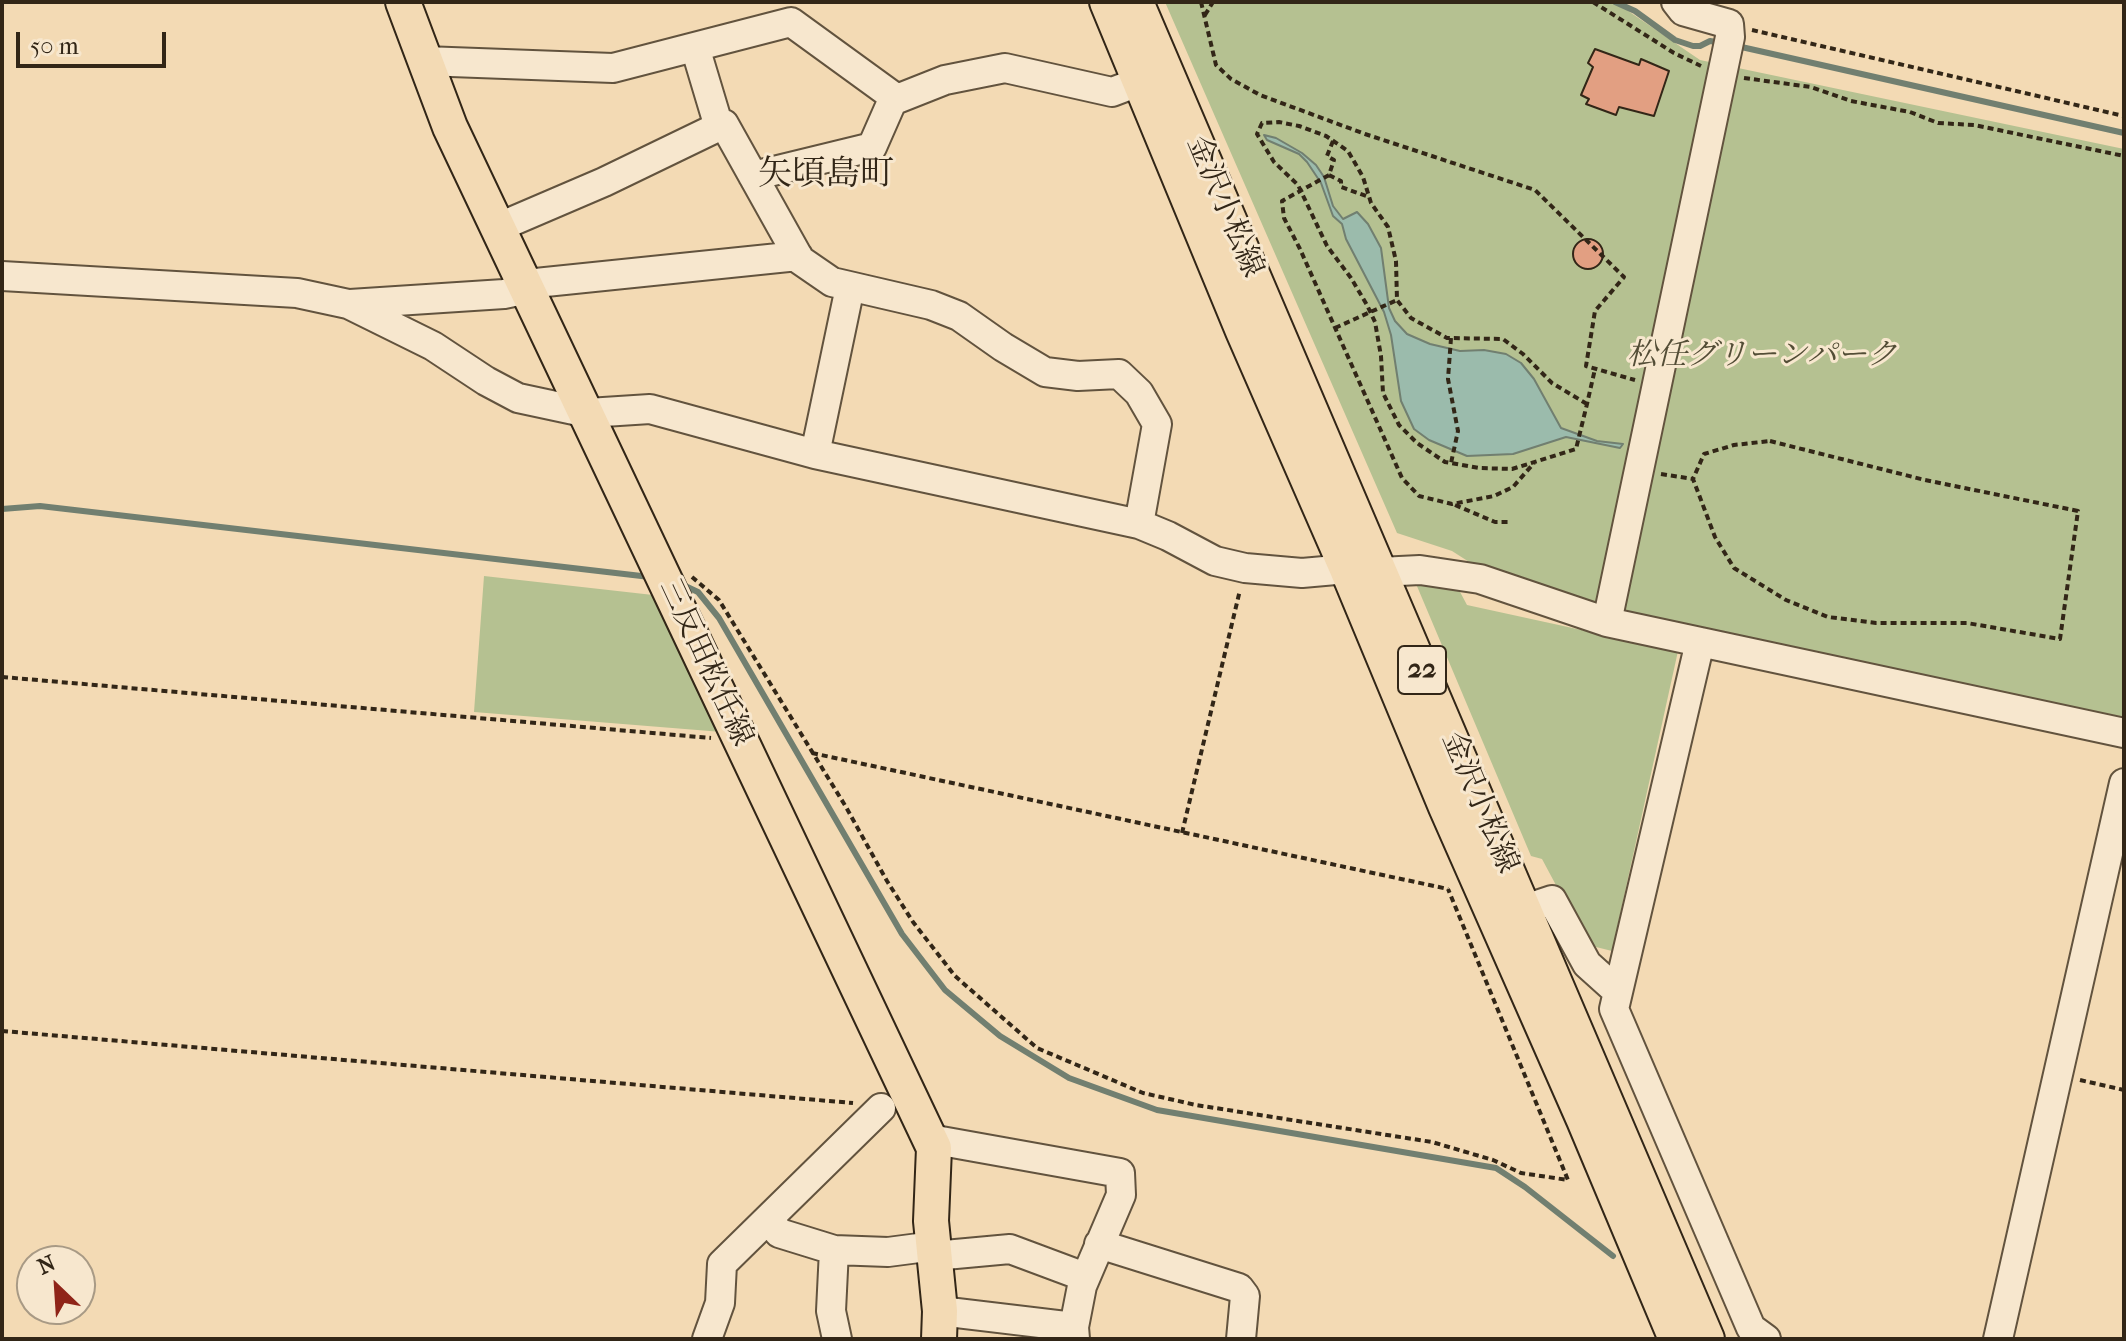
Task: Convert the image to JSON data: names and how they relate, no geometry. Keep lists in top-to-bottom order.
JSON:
{
  "streets": {
    "main road": ["金沢小松線", "三反田松任線", "22"]
  },
  "districts": ["矢頃島町"],
  "parks": ["松任グリーンパーク"],
  "scale_bar": "50 m",
  "north": "top left"
}
